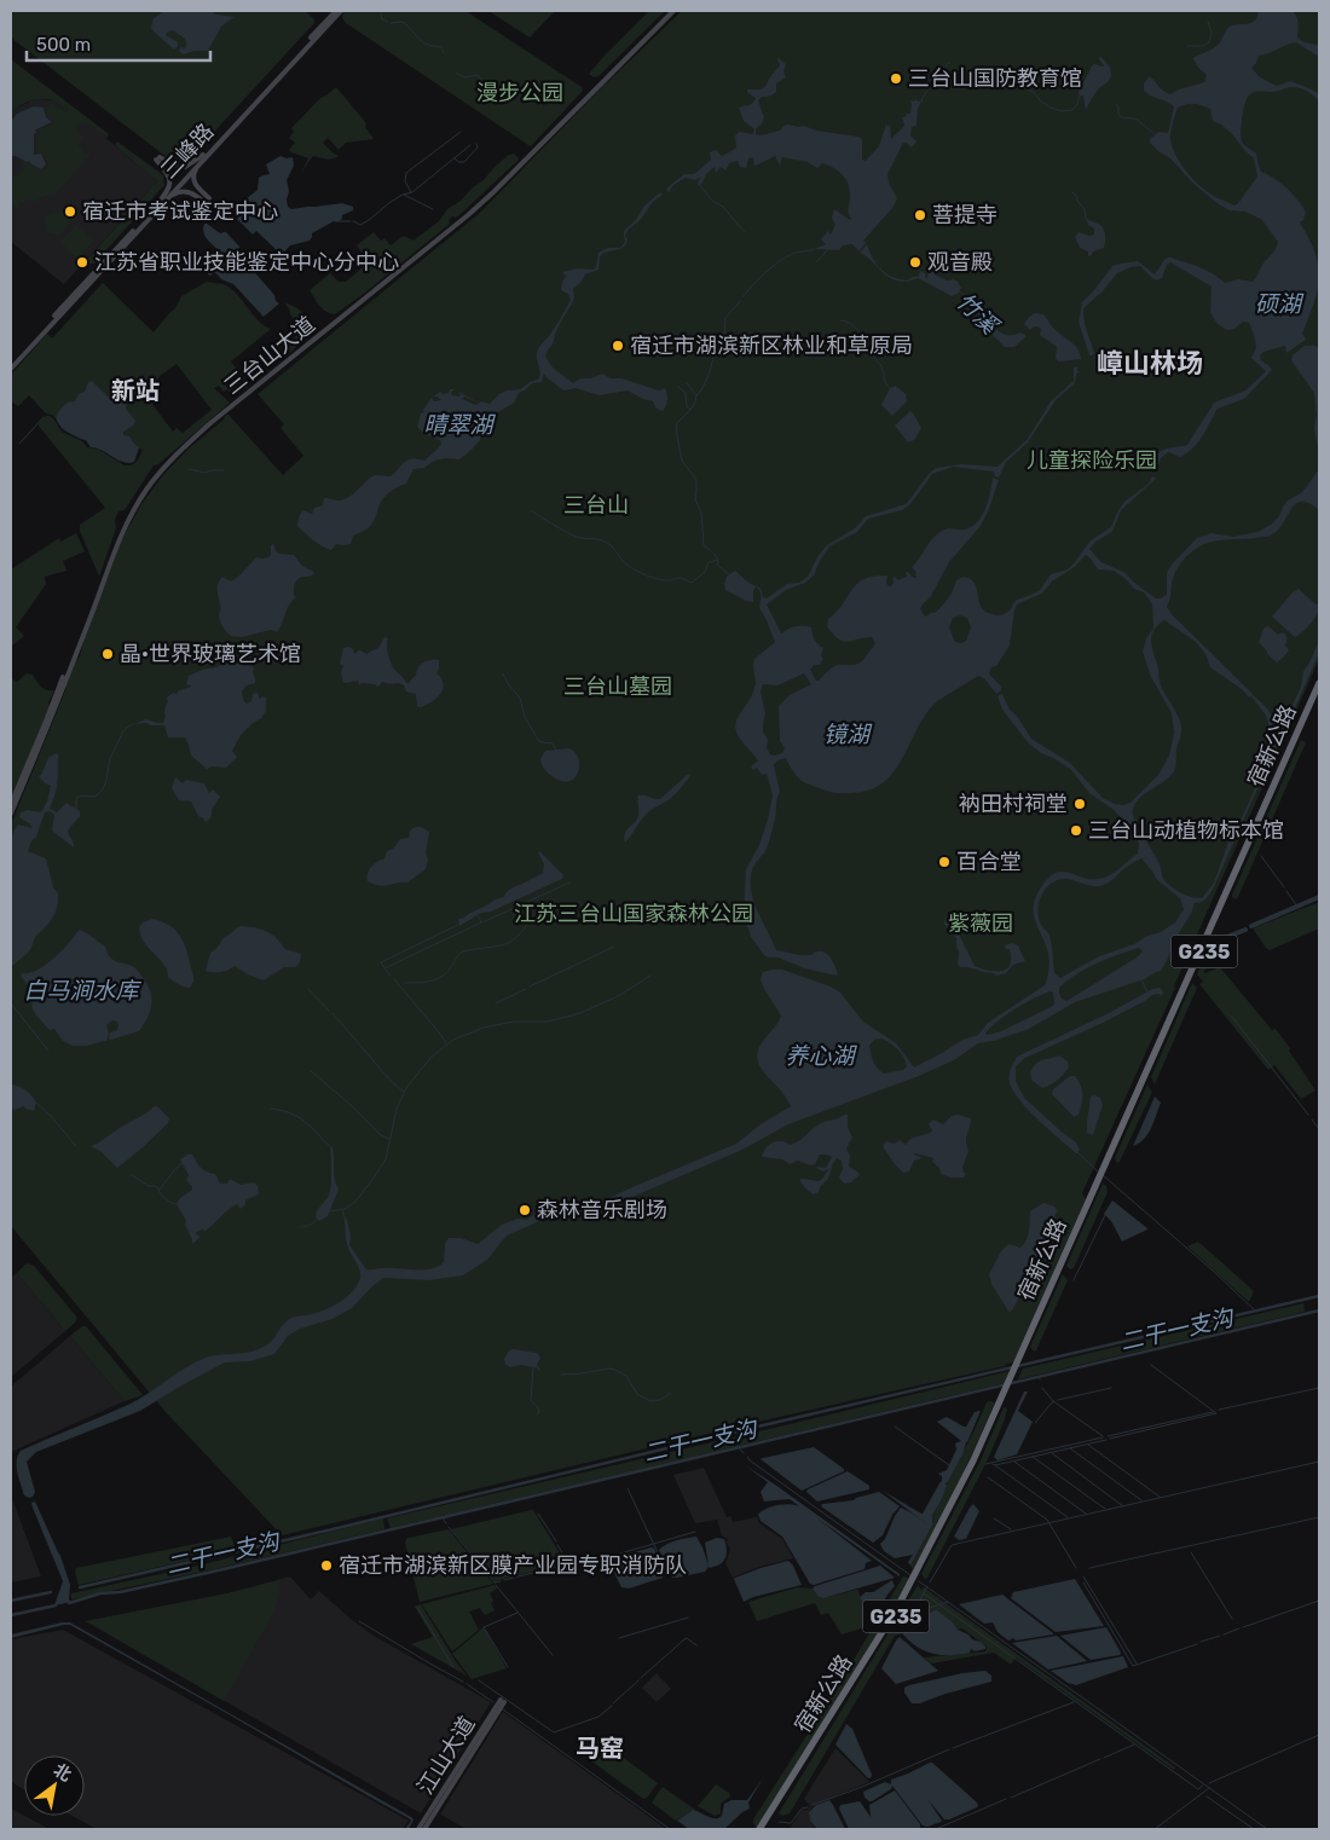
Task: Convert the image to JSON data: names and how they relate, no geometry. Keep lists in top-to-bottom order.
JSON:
{
  "streets": {
    "highway": ["宿新公路", "G235"],
    "main road": ["三峰路", "三台山大道", "江山大道"]
  },
  "districts": ["嶂山林场", "新站", "马窑"],
  "water": [
    "硕湖",
    "竹溪",
    "晴翠湖",
    "镜湖",
    "白马涧水库",
    "养心湖",
    "二干一支沟"
  ],
  "parks": [
    "漫步公园",
    "儿童探险乐园",
    "三台山",
    "三台山墓园",
    "江苏三台山国家森林公园",
    "紫薇园"
  ],
  "places": [
    "三台山国防教育馆",
    "宿迁市考试鉴定中心",
    "菩提寺",
    "江苏省职业技能鉴定中心分中心",
    "观音殿",
    "宿迁市湖滨新区林业和草原局",
    "晶·世界玻璃艺术馆",
    "衲田村祠堂",
    "三台山动植物标本馆",
    "百合堂",
    "森林音乐剧场",
    "宿迁市湖滨新区膜产业园专职消防队"
  ],
  "scale_bar": "500 m",
  "north": "top right"
}
